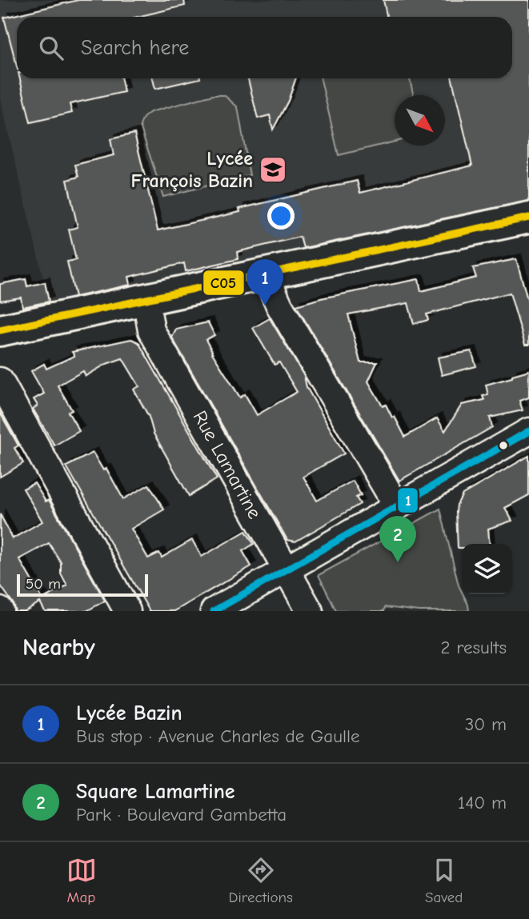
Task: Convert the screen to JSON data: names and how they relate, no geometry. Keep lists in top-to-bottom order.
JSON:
{
  "streets": {
    "street": ["Rue Lamartine"]
  },
  "places": {
    "school or university": ["Lycée François Bazin"]
  },
  "lines": ["transit line C05", "transit line 1"],
  "scale_bar": "50 m",
  "north": "bottom right",
  "page": {
    "search": "Search here",
    "pins": ["1", "2"],
    "scale": "50 m",
    "heading": ["Nearby", "2 results"],
    "list": [
      {
        "mark": "1",
        "name": "Lycée Bazin",
        "note": "Bus stop · Avenue Charles de Gaulle",
        "value": "30 m"
      },
      {
        "mark": "2",
        "name": "Square Lamartine",
        "note": "Park · Boulevard Gambetta",
        "value": "140 m"
      }
    ],
    "nav": ["Map", "Directions", "Saved"]
  }
}
